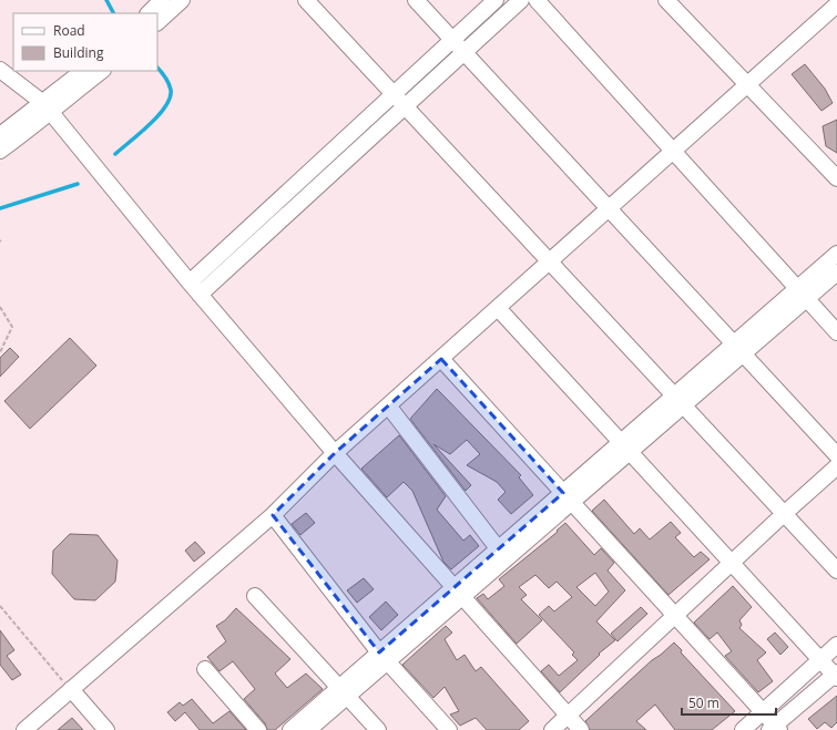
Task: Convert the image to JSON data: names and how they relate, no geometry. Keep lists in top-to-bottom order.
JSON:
{
  "legend": ["Road", "Building"],
  "scale_bar": "50 m"
}
